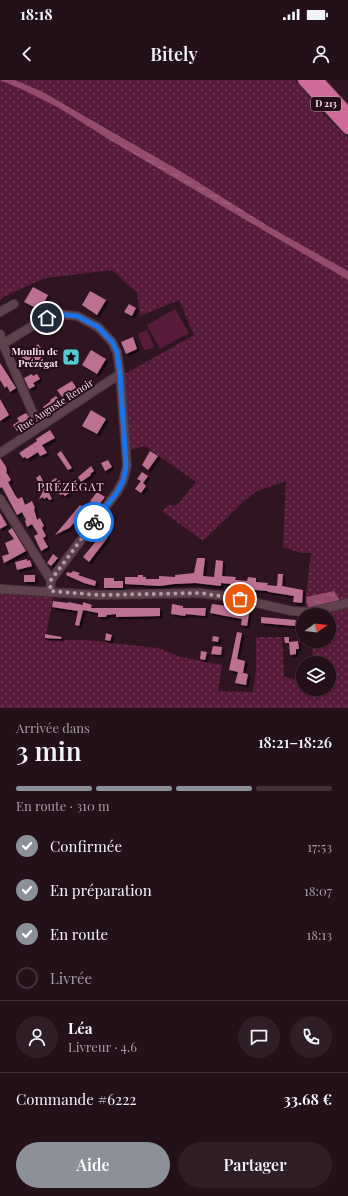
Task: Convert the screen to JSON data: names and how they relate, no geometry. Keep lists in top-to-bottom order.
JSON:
{
  "streets": {
    "highway": ["D 213"],
    "street": ["Rue Auguste Renoir"]
  },
  "districts": ["PRÉZÉGAT"],
  "places": {
    "place": ["Moulin de Prézégat"]
  },
  "north": "right",
  "page": {
    "status": "18:18",
    "header": "Bitely",
    "heading": ["3 min", "Arrivée dans", "18:21–18:26"],
    "panel": [
      "Léa",
      "Livreur · 4.6",
      "Commande #6222",
      "33.68 €"
    ],
    "bar": "En route · 310 m",
    "list": [
      ["Confirmée", "17:53"],
      ["En préparation", "18:07"],
      ["En route", "18:13"],
      "Livrée"
    ],
    "buttons": ["Aide", "Partager"]
  }
}
